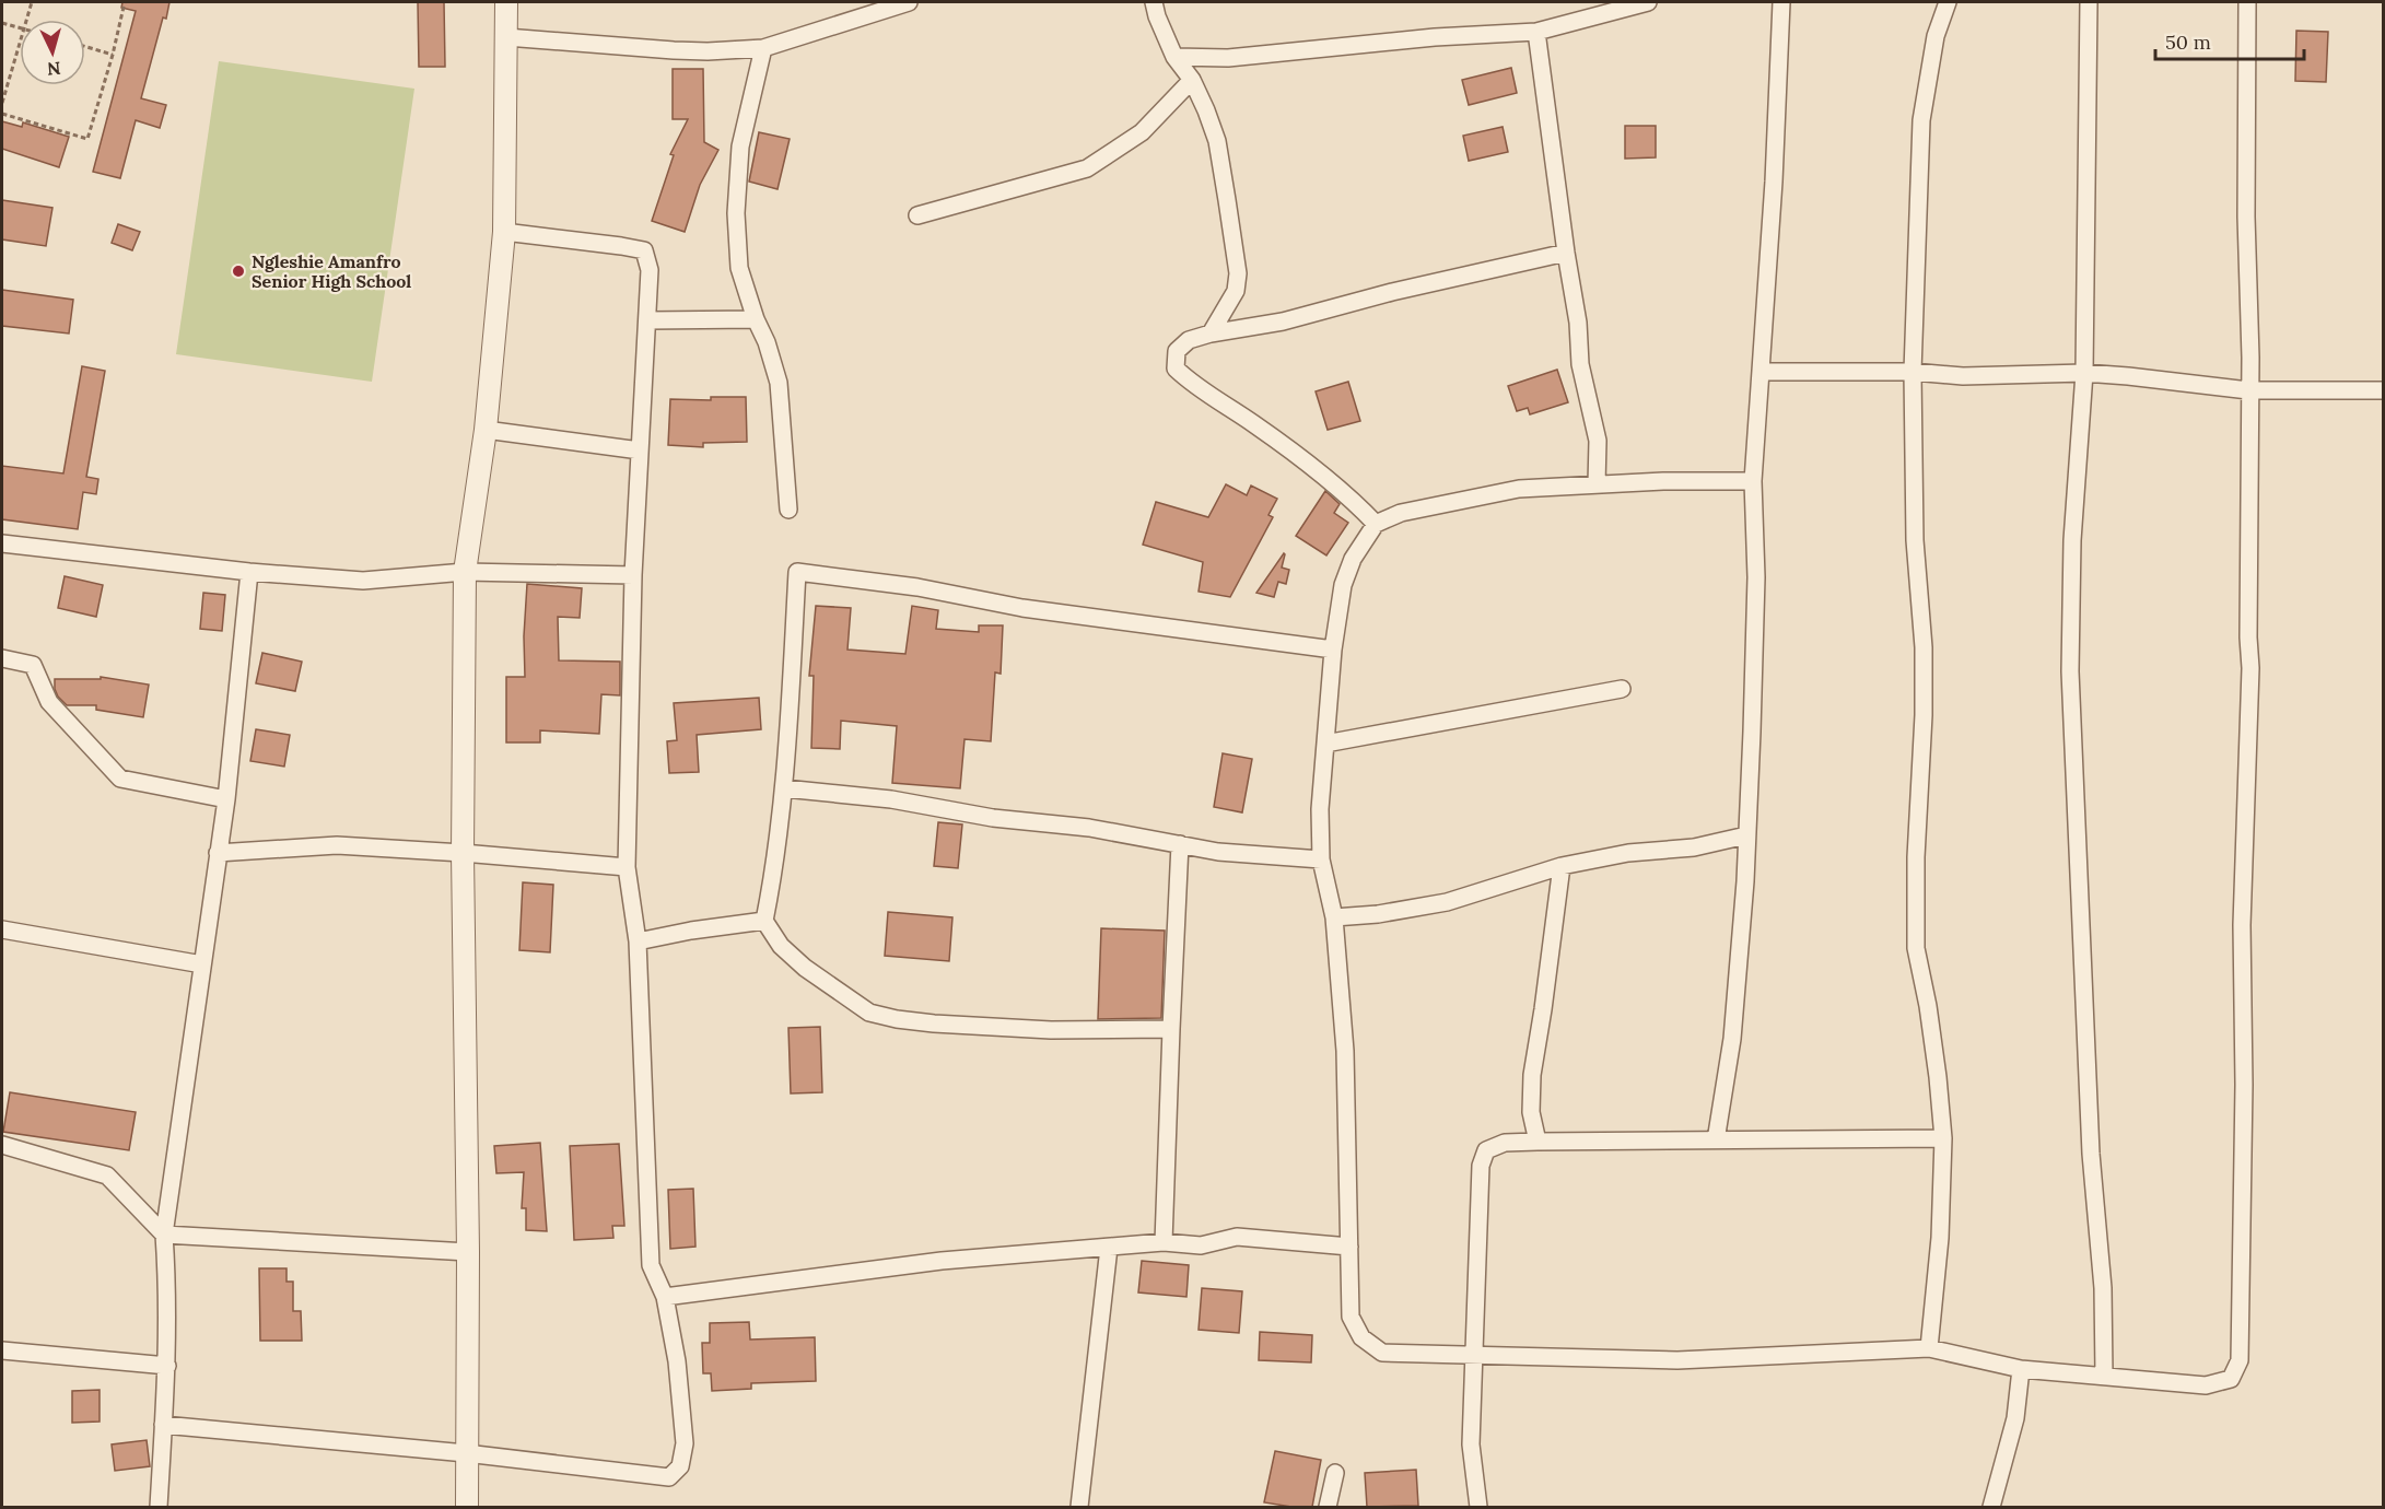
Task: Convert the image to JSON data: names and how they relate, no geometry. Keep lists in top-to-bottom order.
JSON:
{
  "places": ["Ngleshie Amanfro Senior High School"],
  "scale_bar": "50 m",
  "north": "bottom"
}
